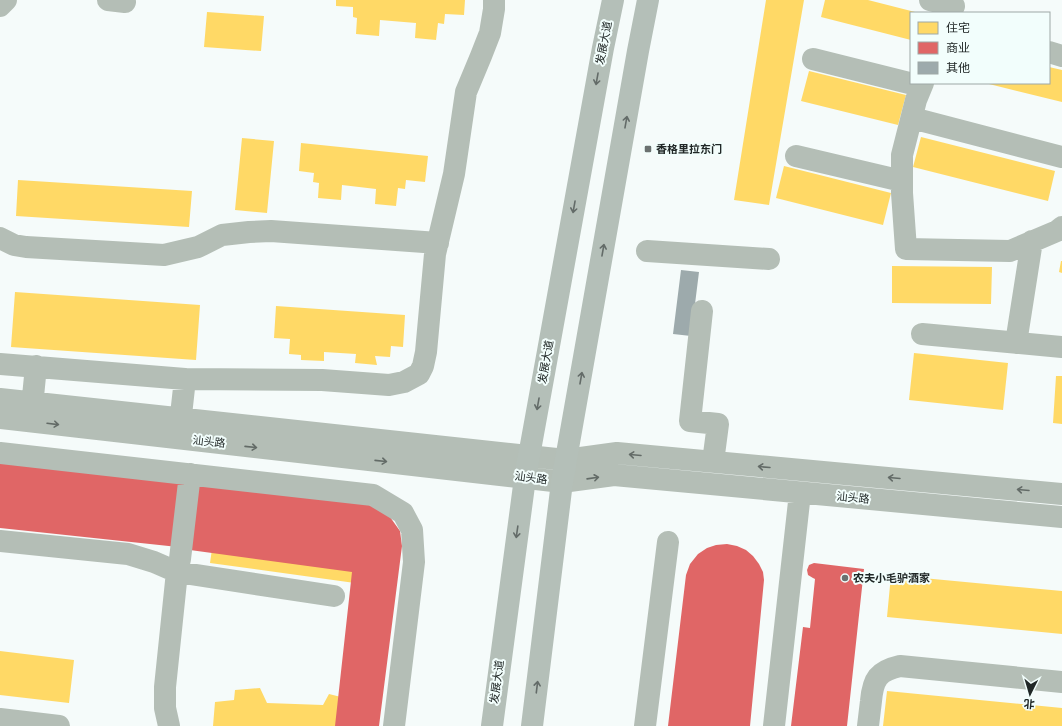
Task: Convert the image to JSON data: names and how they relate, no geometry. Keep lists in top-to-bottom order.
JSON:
{
  "streets": {
    "main road": ["发展大道"],
    "street": ["汕头路"]
  },
  "crossings": [
    ["发展大道", "汕头路"]
  ],
  "places": {
    "transit": ["香格里拉东门"],
    "other": ["农夫小毛驴酒家"]
  },
  "legend": ["住宅", "商业", "其他"],
  "north": "bottom"
}
